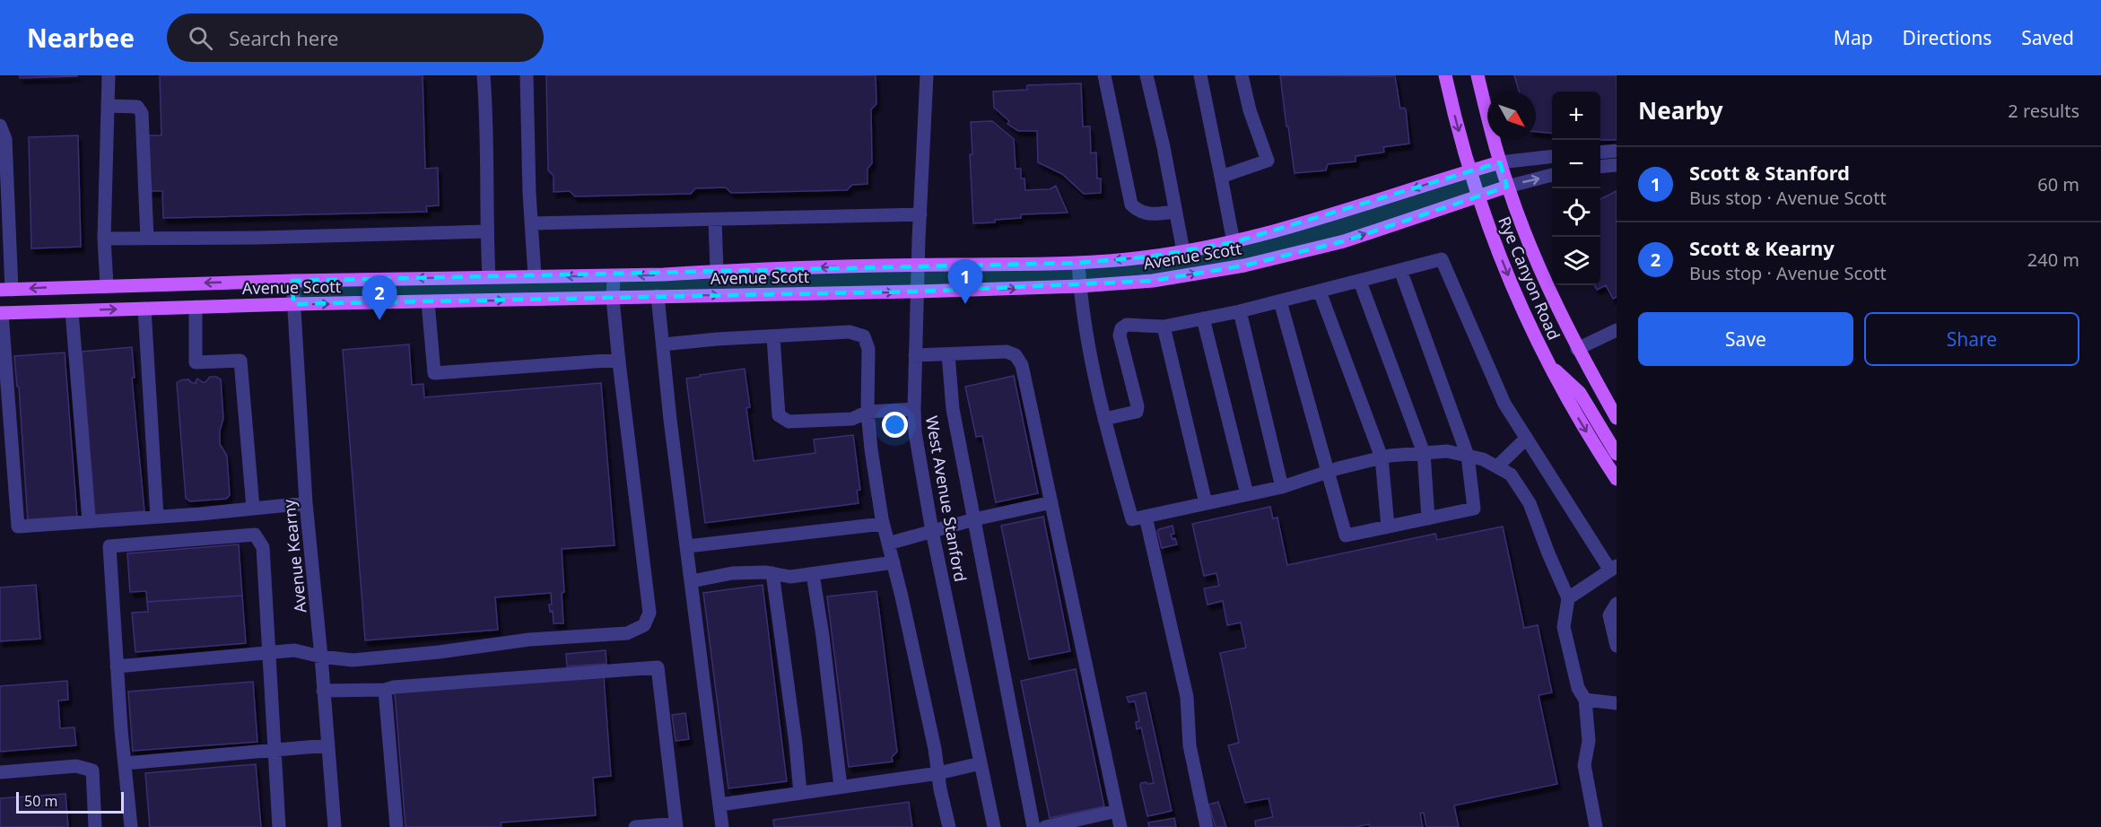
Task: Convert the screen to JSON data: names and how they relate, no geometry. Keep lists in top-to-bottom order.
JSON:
{
  "streets": {
    "main road": ["Avenue Scott", "Rye Canyon Road"],
    "street": ["West Avenue Stanford", "Avenue Kearny"]
  },
  "crossings": [
    ["Avenue Scott", "Rye Canyon Road"],
    ["Avenue Scott", "West Avenue Stanford"],
    ["Avenue Scott", "Avenue Kearny"]
  ],
  "scale_bar": "50 m",
  "north": "bottom right",
  "page": {
    "header": "Nearbee",
    "search": "Search here",
    "nav": ["Map", "Directions", "Saved"],
    "heading": ["Nearby", "2 results"],
    "map_buttons": ["+", "−"],
    "list": [
      {
        "mark": "1",
        "name": "Scott & Stanford",
        "note": "Bus stop · Avenue Scott",
        "value": "60 m"
      },
      {
        "mark": "2",
        "name": "Scott & Kearny",
        "note": "Bus stop · Avenue Scott",
        "value": "240 m"
      }
    ],
    "pins": ["1", "2"],
    "buttons": ["Save", "Share"],
    "scale": "50 m"
  }
}
